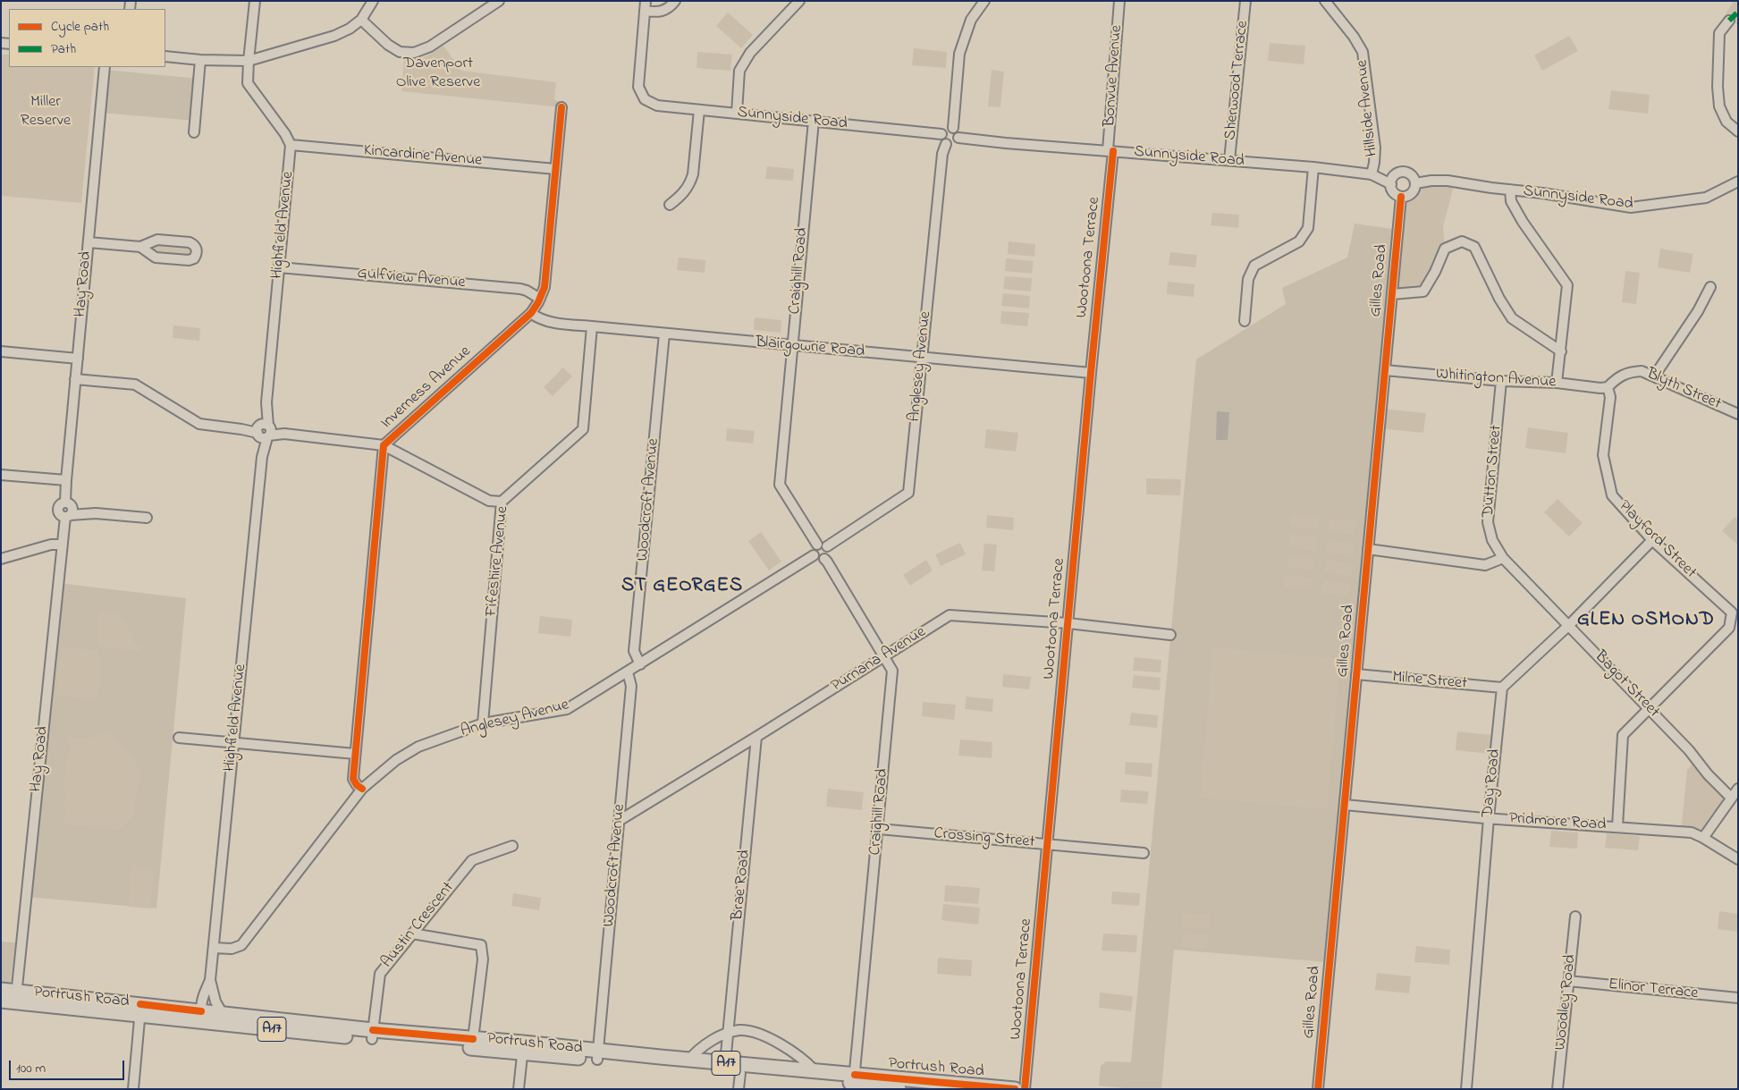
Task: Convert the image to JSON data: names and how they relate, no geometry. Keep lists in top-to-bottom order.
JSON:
{
  "streets": {
    "highway": ["Portrush Road", "A17"],
    "street": [
      "Bonvue Avenue",
      "Sherwood Terrace",
      "Hillside Avenue",
      "Sunnyside Road",
      "Kincardine Avenue",
      "Highfield Avenue",
      "Wootoona Terrace",
      "Craighill Road",
      "Gulfview Avenue",
      "Gilles Road",
      "Hay Road",
      "Blairgowrie Road",
      "Anglesey Avenue",
      "Whitington Avenue",
      "Inverness Avenue",
      "Blyth Street",
      "Dutton Street",
      "Woodcroft Avenue",
      "Playford Street",
      "Fifeshire Avenue",
      "Purnana Avenue",
      "Milne Street",
      "Bagot Street",
      "Day Road",
      "Pridmore Road",
      "Crossing Street",
      "Brae Road",
      "Austin Crescent",
      "Elinor Terrace",
      "Woodley Road"
    ]
  },
  "crossings": [
    ["Bonvue Avenue", "Sunnyside Road"],
    ["Bonvue Avenue", "Wootoona Terrace"],
    ["Sherwood Terrace", "Sunnyside Road"],
    ["Hillside Avenue", "Sunnyside Road"],
    ["Sunnyside Road", "Wootoona Terrace"],
    ["Sunnyside Road", "Craighill Road"],
    ["Sunnyside Road", "Gilles Road"],
    ["Sunnyside Road", "Anglesey Avenue"],
    ["Kincardine Avenue", "Highfield Avenue"],
    ["Kincardine Avenue", "Inverness Avenue"],
    ["Highfield Avenue", "Gulfview Avenue"],
    ["Highfield Avenue", "Anglesey Avenue"],
    ["Highfield Avenue", "Portrush Road"],
    ["Wootoona Terrace", "Blairgowrie Road"],
    ["Wootoona Terrace", "Purnana Avenue"],
    ["Wootoona Terrace", "Crossing Street"],
    ["Craighill Road", "Blairgowrie Road"],
    ["Craighill Road", "Anglesey Avenue"],
    ["Craighill Road", "Purnana Avenue"],
    ["Craighill Road", "Crossing Street"],
    ["Craighill Road", "Portrush Road"],
    ["Gulfview Avenue", "Inverness Avenue"],
    ["Gilles Road", "Whitington Avenue"],
    ["Gilles Road", "Milne Street"],
    ["Gilles Road", "Pridmore Road"],
    ["Hay Road", "Portrush Road"],
    ["Blairgowrie Road", "Anglesey Avenue"],
    ["Blairgowrie Road", "Inverness Avenue"],
    ["Blairgowrie Road", "Woodcroft Avenue"],
    ["Blairgowrie Road", "Fifeshire Avenue"],
    ["Anglesey Avenue", "Inverness Avenue"],
    ["Anglesey Avenue", "Woodcroft Avenue"],
    ["Anglesey Avenue", "Fifeshire Avenue"],
    ["Whitington Avenue", "Blyth Street"],
    ["Whitington Avenue", "Dutton Street"],
    ["Whitington Avenue", "Playford Street"],
    ["Blyth Street", "Playford Street"],
    ["Dutton Street", "Bagot Street"],
    ["Woodcroft Avenue", "Purnana Avenue"],
    ["Woodcroft Avenue", "Portrush Road"],
    ["Playford Street", "Bagot Street"],
    ["Purnana Avenue", "Brae Road"],
    ["Milne Street", "Day Road"],
    ["Day Road", "Pridmore Road"],
    ["Brae Road", "Portrush Road"],
    ["Austin Crescent", "Portrush Road"],
    ["Elinor Terrace", "Woodley Road"]
  ],
  "districts": ["ST GEORGES", "GLEN OSMOND"],
  "parks": ["Davenport Olive Reserve", "Miller Reserve"],
  "legend": ["Cycle path", "Path"],
  "scale_bar": "100 m"
}
